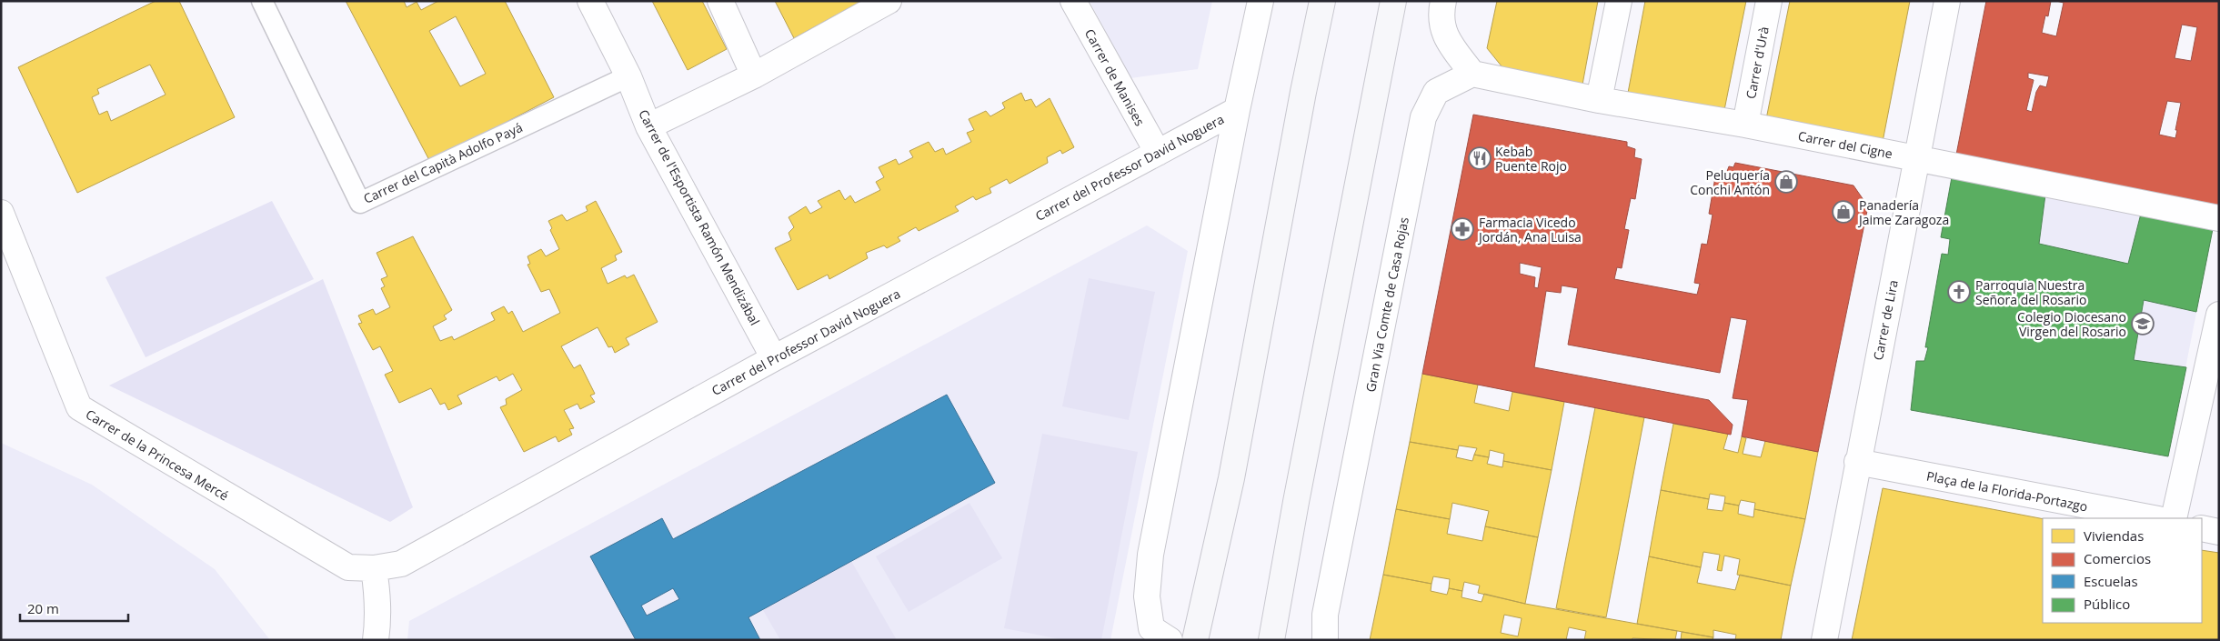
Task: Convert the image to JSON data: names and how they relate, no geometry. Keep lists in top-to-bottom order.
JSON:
{
  "streets": {
    "street": [
      "Carrer d'Urà",
      "Carrer de Manises",
      "Carrer del Cigne",
      "Carrer del Professor David Noguera",
      "Carrer de l'Esportista Ramón Mendizábal",
      "Gran Via Comte de Casa Rojas",
      "Carrer de Lira",
      "Carrer de la Princesa Mercé",
      "Plaça de la Florida-Portazgo"
    ],
    "lane": ["Carrer del Capità Adolfo Payá"]
  },
  "crossings": [
    ["Carrer d'Urà", "Carrer del Cigne"],
    ["Carrer de Manises", "Carrer del Professor David Noguera"],
    ["Carrer del Cigne", "Gran Via Comte de Casa Rojas"],
    ["Carrer del Cigne", "Carrer de Lira"],
    ["Carrer del Capità Adolfo Payá", "Carrer de l'Esportista Ramón Mendizábal"],
    ["Carrer del Professor David Noguera", "Carrer de l'Esportista Ramón Mendizábal"],
    ["Carrer del Professor David Noguera", "Carrer de la Princesa Mercé"],
    ["Carrer de Lira", "Plaça de la Florida-Portazgo"]
  ],
  "places": {
    "restaurant": ["Kebab Puente Rojo"],
    "shop": ["Peluquería Conchi Antón", "Panadería Jaime Zaragoza"],
    "pharmacy": ["Farmacia Vicedo Jordán, Ana Luisa"],
    "church": ["Parroquia Nuestra Señora del Rosario"],
    "school or university": ["Colegio Diocesano Virgen del Rosario"]
  },
  "legend": [
    "Viviendas",
    "Comercios",
    "Escuelas",
    "Público"
  ],
  "scale_bar": "20 m"
}
